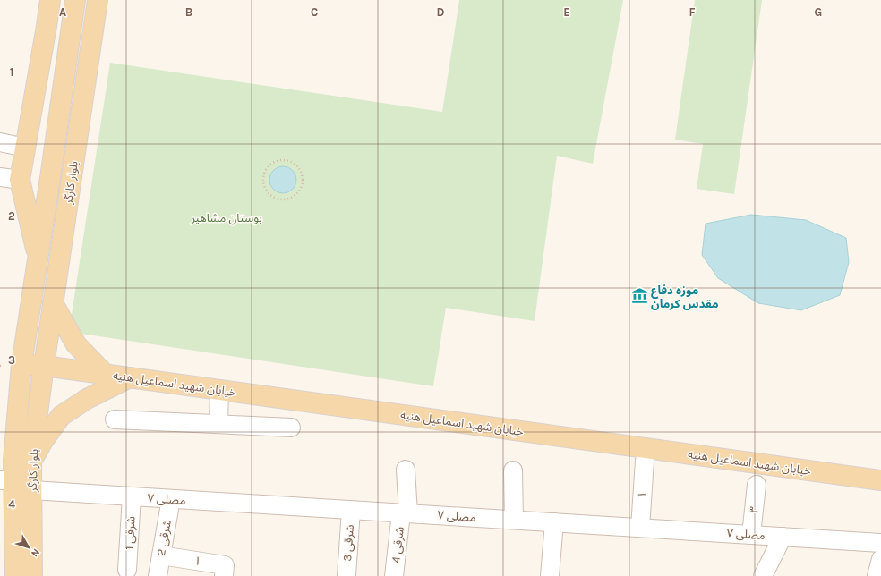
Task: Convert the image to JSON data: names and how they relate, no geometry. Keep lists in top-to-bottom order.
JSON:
{
  "streets": {
    "main road": ["بلوار کارگر", "خیابان شهید اسماعیل هنیه"],
    "street": [
      "۱",
      "مصلی ۷",
      "۳",
      "شرقی 1",
      "شرقی 2",
      "شرقی 3",
      "شرقی 4"
    ]
  },
  "crossings": [
    ["بلوار کارگر", "خیابان شهید اسماعیل هنیه"],
    ["بلوار کارگر", "مصلی ۷"],
    ["۱", "مصلی ۷"],
    ["۱", "شرقی 2"],
    ["مصلی ۷", "۳"],
    ["مصلی ۷", "شرقی 1"],
    ["مصلی ۷", "شرقی 2"],
    ["مصلی ۷", "شرقی 3"],
    ["مصلی ۷", "شرقی 4"]
  ],
  "parks": ["بوستان مشاهیر"],
  "places": {
    "museum": ["موزه دفاع مقدس کرمان"]
  },
  "north": "bottom right",
  "grid": {
    "columns": [
      "A",
      "B",
      "C",
      "D",
      "E",
      "F",
      "G"
    ],
    "rows": [
      "1",
      "2",
      "3",
      "4"
    ]
  }
}
